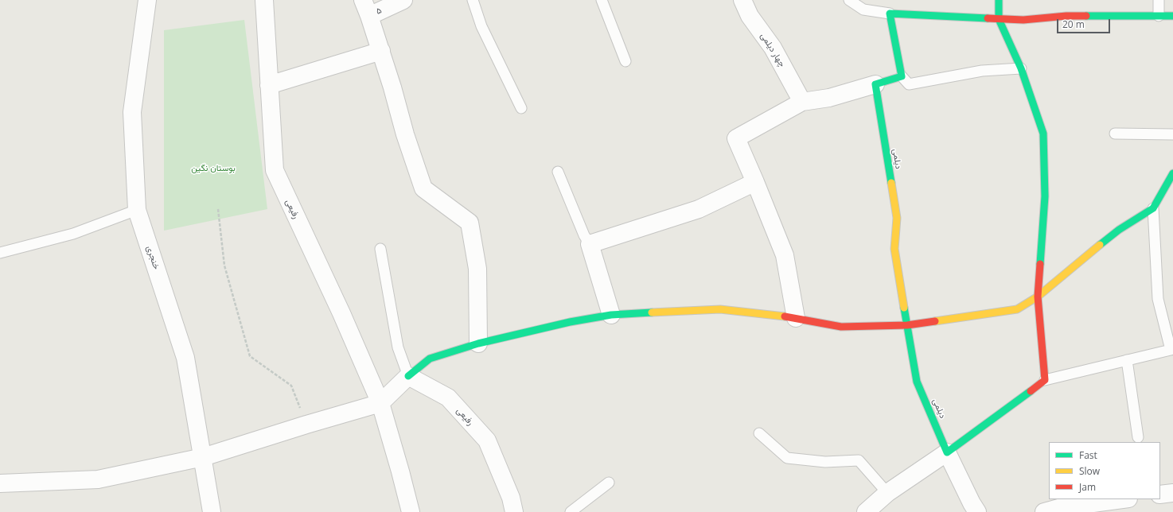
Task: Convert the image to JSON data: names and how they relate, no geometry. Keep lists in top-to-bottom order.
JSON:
{
  "streets": {
    "street": [
      "۵",
      "چهار دیلمی",
      "دیلمی",
      "رفیعی",
      "خنجری"
    ]
  },
  "parks": ["بوستان نگین"],
  "legend": ["Fast", "Slow", "Jam"],
  "scale_bar": "20 m"
}
